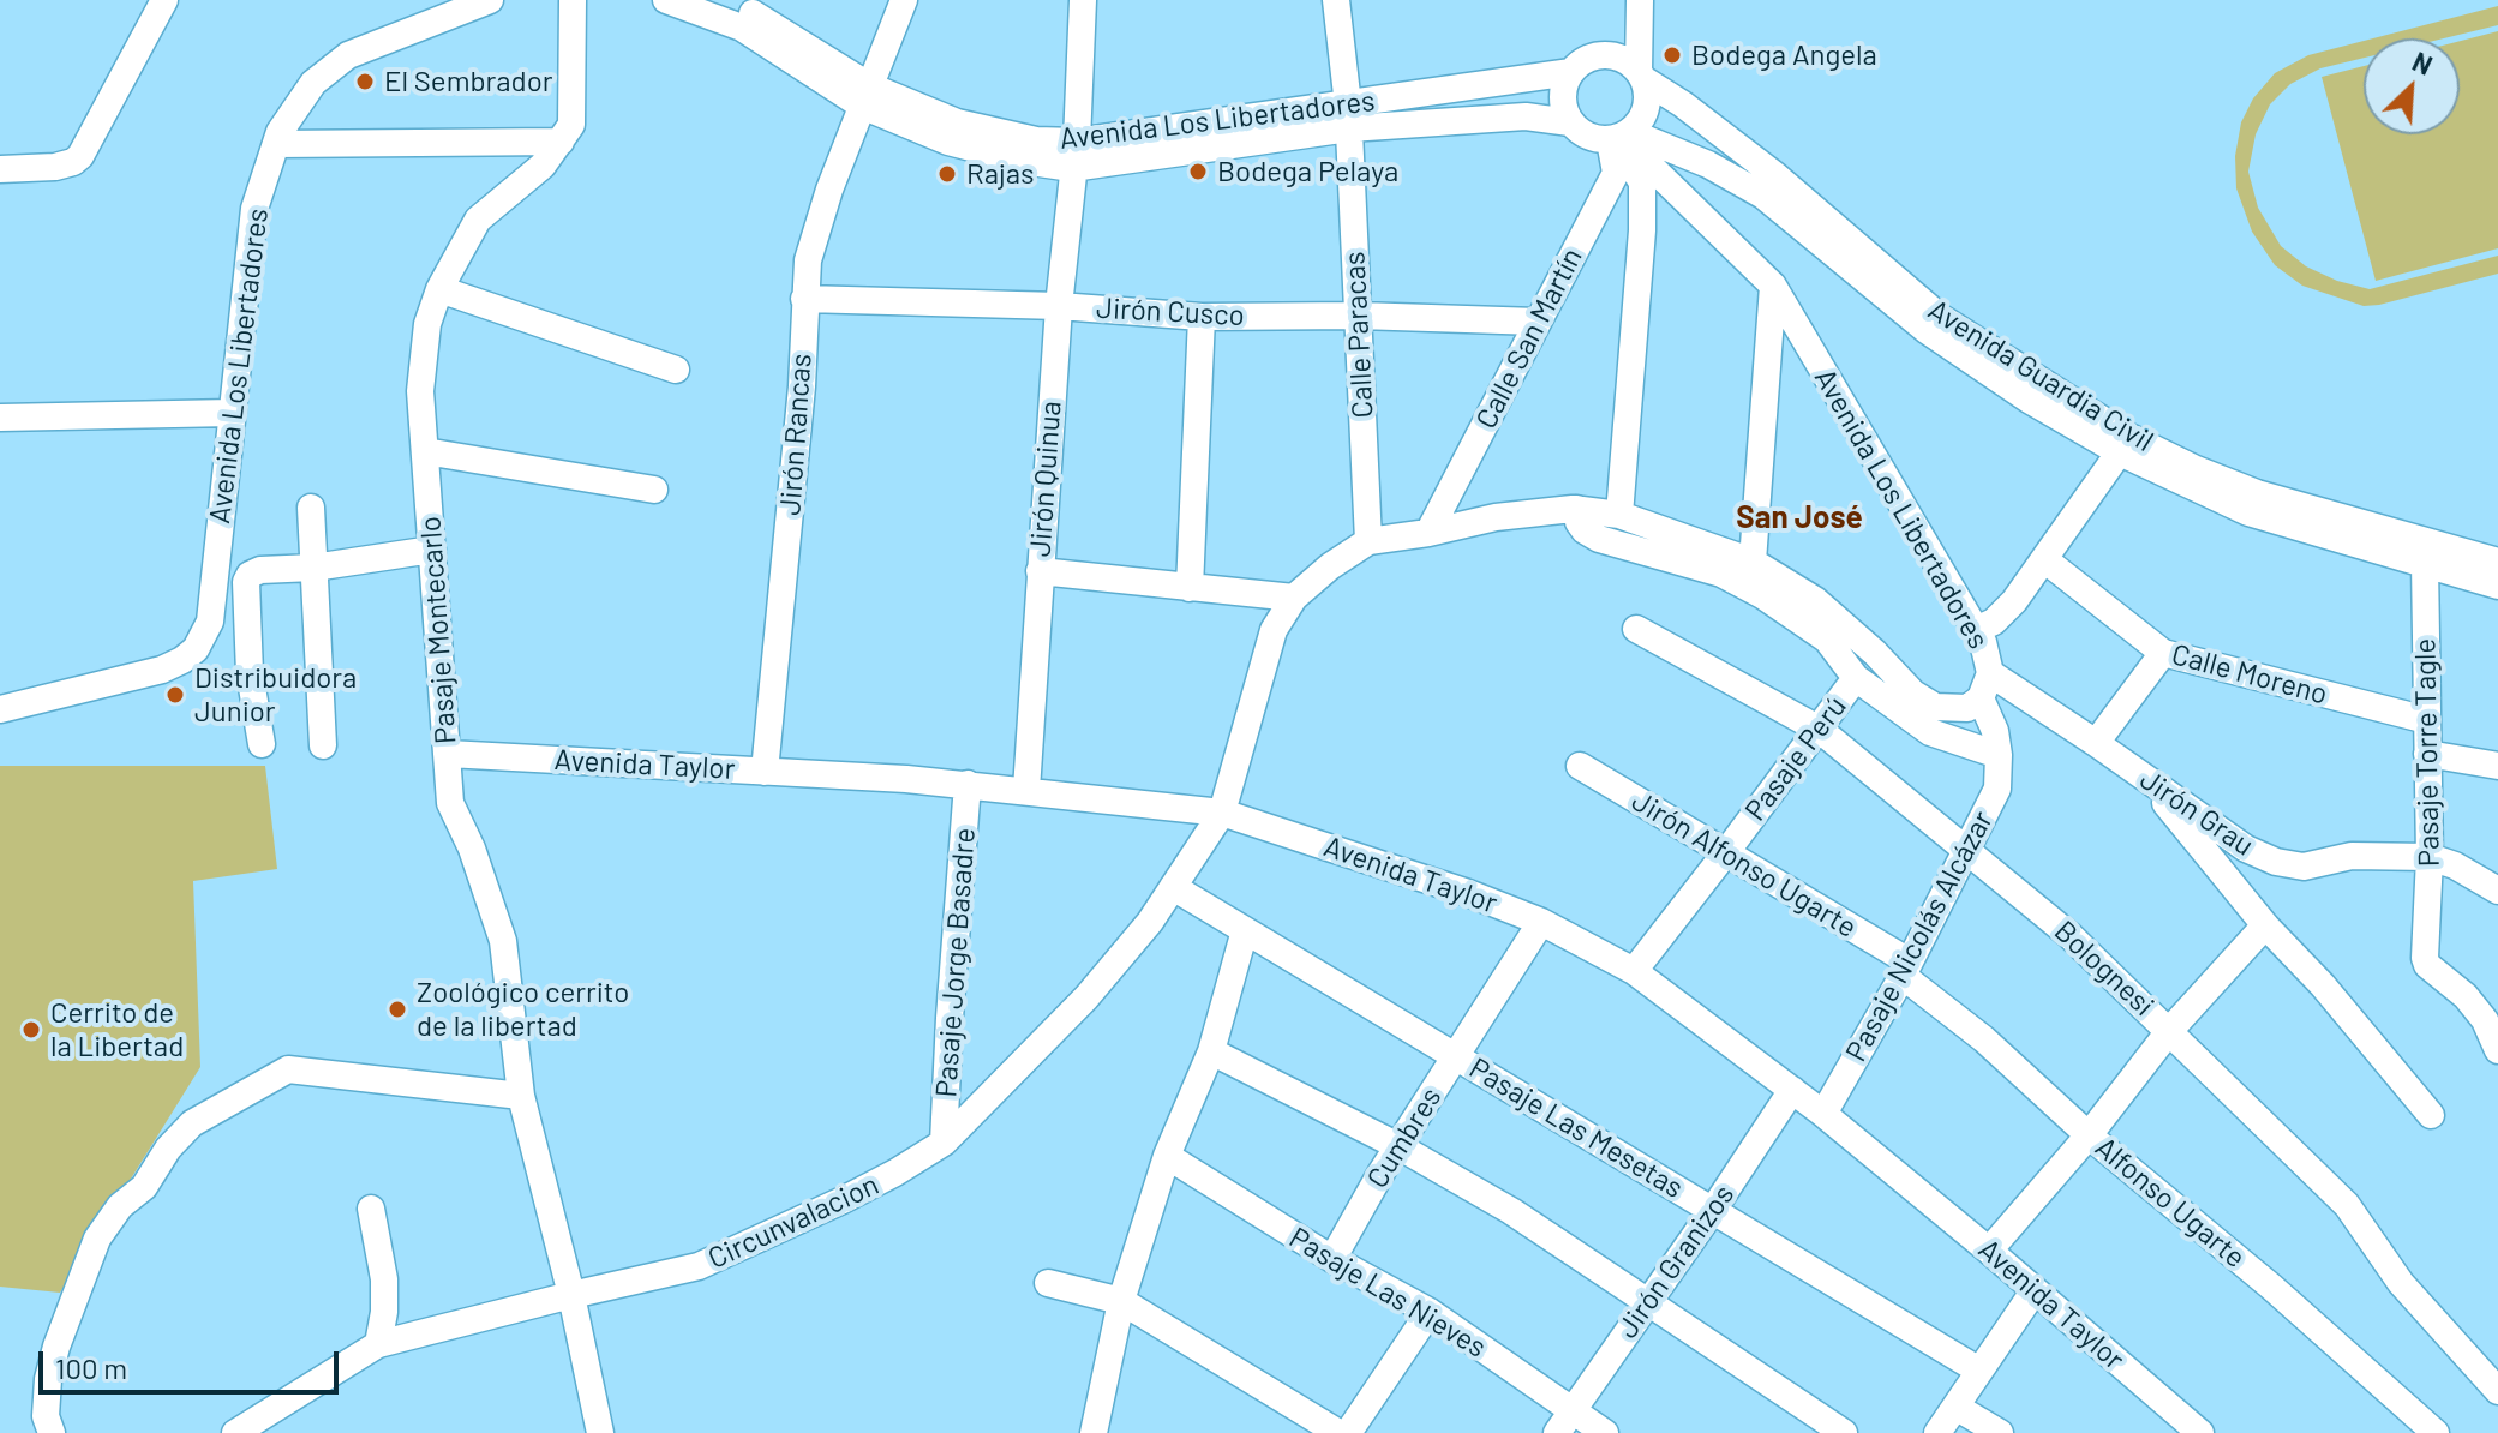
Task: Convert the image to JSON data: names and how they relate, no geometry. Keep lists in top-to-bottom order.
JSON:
{
  "streets": {
    "street": [
      "Avenida Los Libertadores",
      "Jirón Cusco",
      "Calle Paracas",
      "Calle San Martín",
      "Avenida Guardia Civil",
      "Jirón Rancas",
      "Jirón Quinua",
      "Pasaje Montecarlo",
      "Calle Moreno",
      "Pasaje Torre Tagle",
      "Pasaje Perú",
      "Avenida Taylor",
      "Jirón Grau",
      "Jirón Alfonso Ugarte",
      "Pasaje Nicolás Alcázar",
      "Pasaje Jorge Basadre",
      "Bolognesi",
      "Pasaje Las Mesetas",
      "Cumbres",
      "Alfonso Ugarte",
      "Circunvalacion",
      "Jirón Granizos",
      "Pasaje Las Nieves"
    ]
  },
  "crossings": [
    ["Avenida Los Libertadores", "Calle Paracas"],
    ["Avenida Los Libertadores", "Calle San Martín"],
    ["Avenida Los Libertadores", "Avenida Guardia Civil"],
    ["Avenida Los Libertadores", "Jirón Rancas"],
    ["Avenida Los Libertadores", "Jirón Quinua"],
    ["Avenida Los Libertadores", "Jirón Grau"],
    ["Avenida Los Libertadores", "Pasaje Nicolás Alcázar"],
    ["Jirón Cusco", "Calle Paracas"],
    ["Jirón Cusco", "Calle San Martín"],
    ["Jirón Cusco", "Jirón Rancas"],
    ["Jirón Cusco", "Jirón Quinua"],
    ["Calle San Martín", "Avenida Guardia Civil"],
    ["Avenida Guardia Civil", "Pasaje Torre Tagle"],
    ["Jirón Rancas", "Avenida Taylor"],
    ["Jirón Quinua", "Avenida Taylor"],
    ["Pasaje Montecarlo", "Avenida Taylor"],
    ["Pasaje Montecarlo", "Circunvalacion"],
    ["Calle Moreno", "Pasaje Torre Tagle"],
    ["Pasaje Torre Tagle", "Jirón Grau"],
    ["Pasaje Perú", "Avenida Taylor"],
    ["Pasaje Perú", "Jirón Alfonso Ugarte"],
    ["Pasaje Perú", "Bolognesi"],
    ["Avenida Taylor", "Pasaje Nicolás Alcázar"],
    ["Avenida Taylor", "Pasaje Jorge Basadre"],
    ["Avenida Taylor", "Cumbres"],
    ["Avenida Taylor", "Circunvalacion"],
    ["Avenida Taylor", "Jirón Granizos"],
    ["Jirón Grau", "Pasaje Nicolás Alcázar"],
    ["Jirón Alfonso Ugarte", "Pasaje Nicolás Alcázar"],
    ["Jirón Alfonso Ugarte", "Alfonso Ugarte"],
    ["Pasaje Nicolás Alcázar", "Bolognesi"],
    ["Pasaje Nicolás Alcázar", "Alfonso Ugarte"],
    ["Pasaje Jorge Basadre", "Circunvalacion"],
    ["Pasaje Las Mesetas", "Cumbres"],
    ["Pasaje Las Mesetas", "Circunvalacion"],
    ["Pasaje Las Mesetas", "Jirón Granizos"],
    ["Cumbres", "Pasaje Las Nieves"],
    ["Jirón Granizos", "Pasaje Las Nieves"]
  ],
  "districts": ["San José"],
  "places": [
    "Bodega Angela",
    "El Sembrador",
    "Bodega Pelaya",
    "Rajas",
    "Distribuidora Junior",
    "Zoológico cerrito de la libertad",
    "Cerrito de la Libertad"
  ],
  "scale_bar": "100 m",
  "north": "top right"
}
